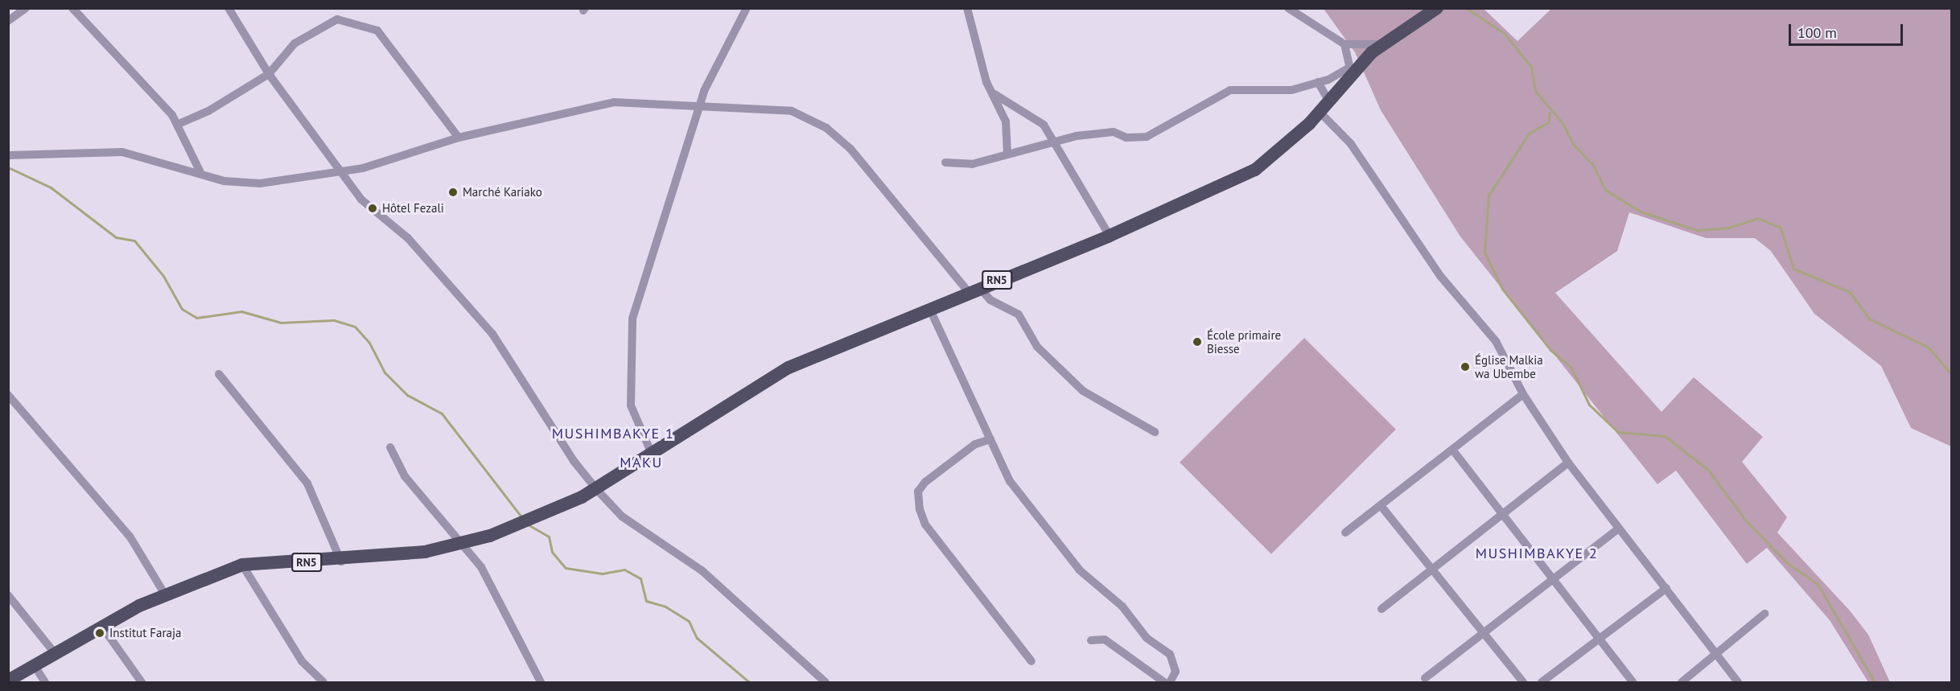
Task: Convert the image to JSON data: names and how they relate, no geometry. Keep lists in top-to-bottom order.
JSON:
{
  "streets": {
    "highway": ["RN5"]
  },
  "districts": ["MUSHIMBAKYE 1", "MAKU", "MUSHIMBAKYE 2"],
  "places": [
    "Marché Kariako",
    "Hôtel Fezali",
    "École primaire Biesse",
    "Église Malkia wa Ubembe",
    "Institut Faraja"
  ],
  "scale_bar": "100 m"
}
